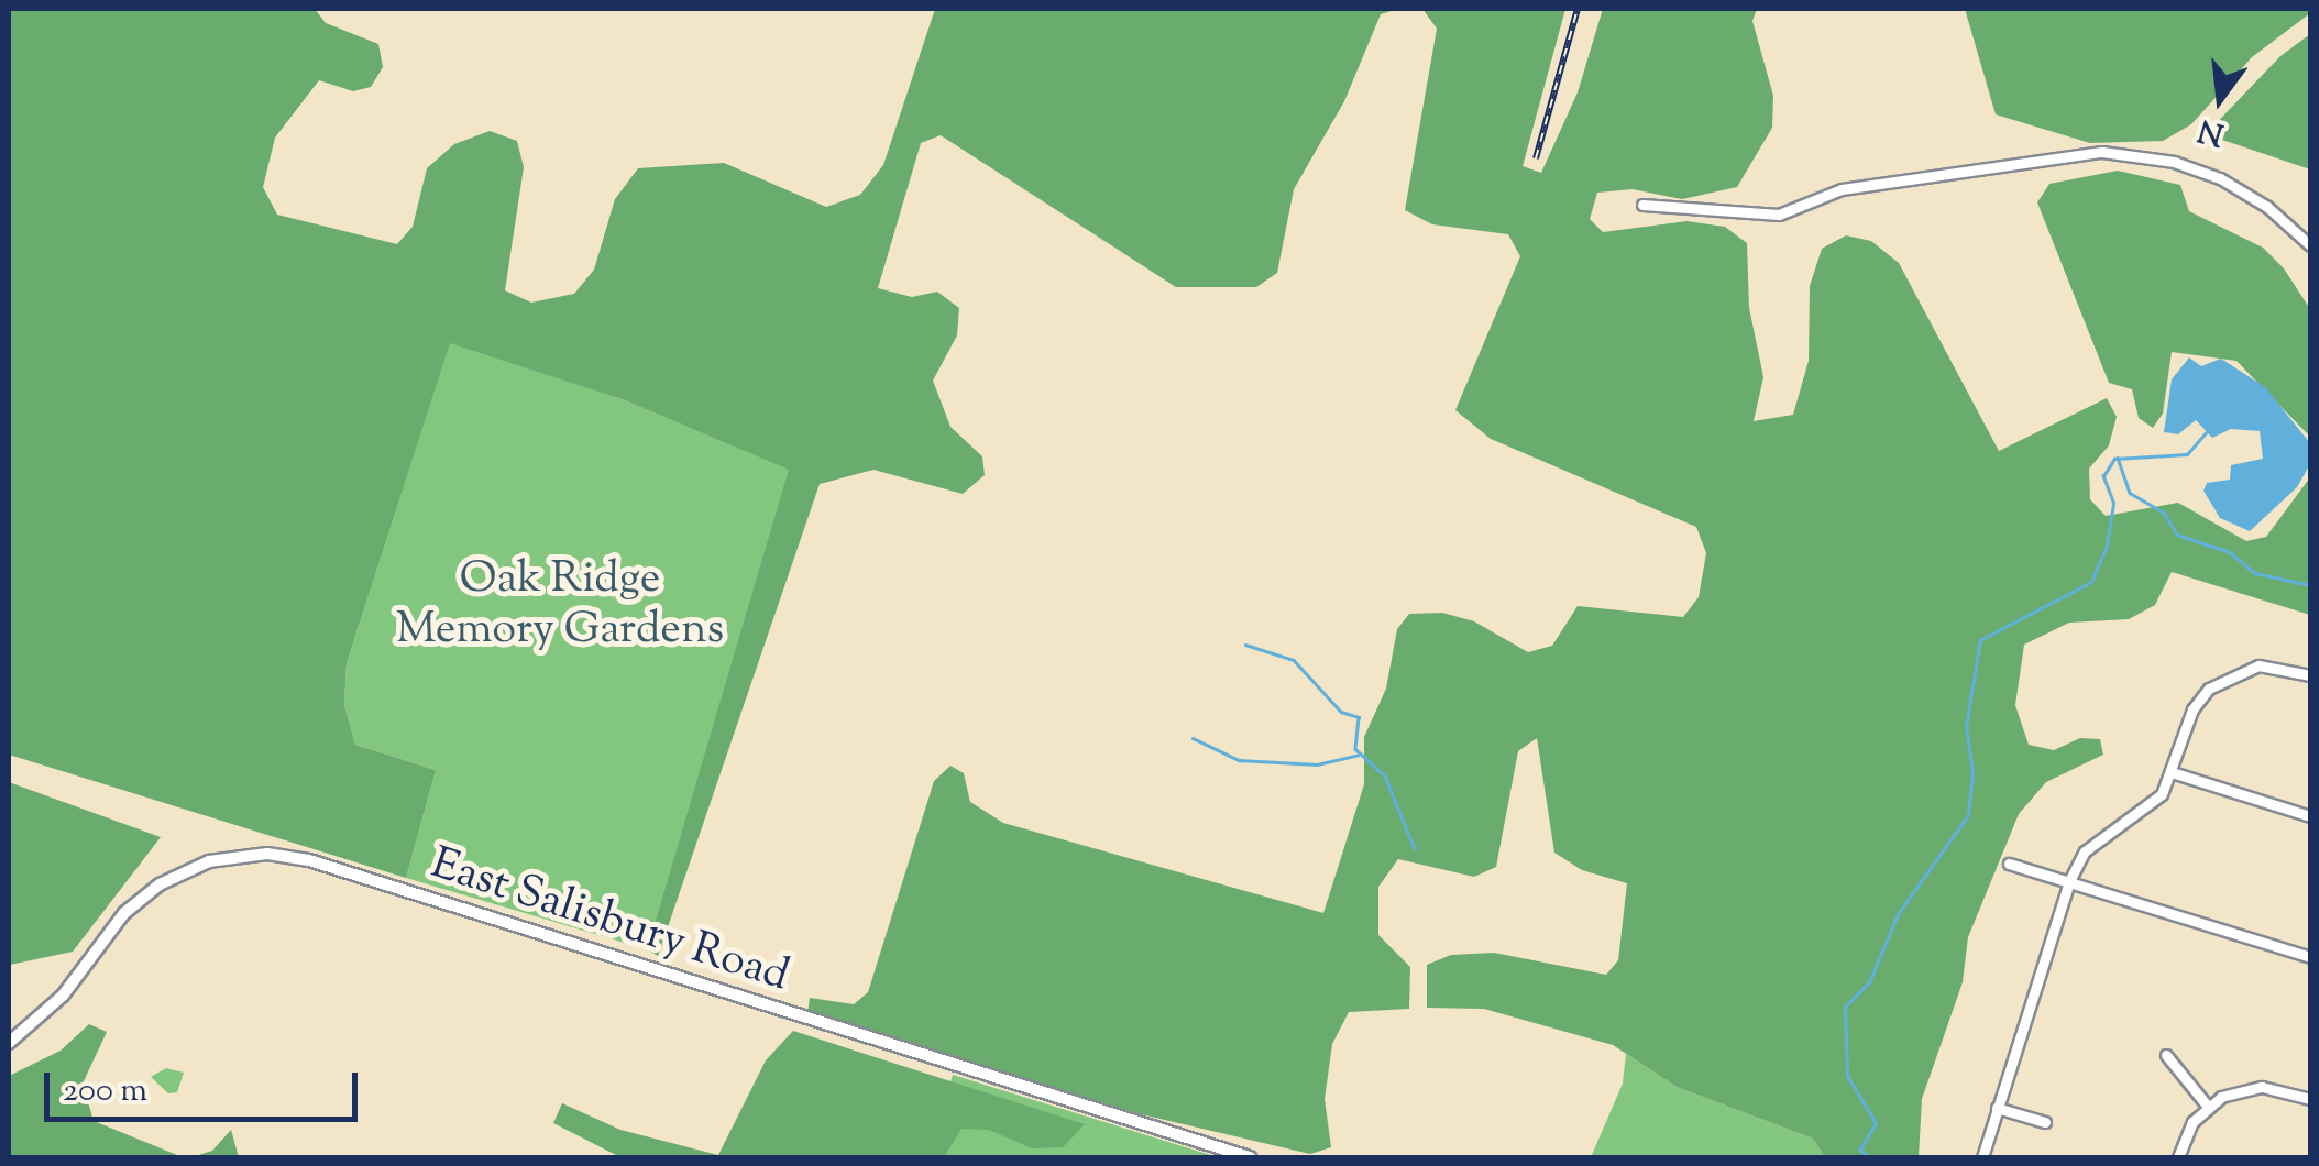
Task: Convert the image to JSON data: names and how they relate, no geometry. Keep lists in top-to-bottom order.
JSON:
{
  "streets": {
    "street": ["East Salisbury Road"]
  },
  "parks": ["Oak Ridge Memory Gardens"],
  "scale_bar": "200 m",
  "north": "bottom"
}
